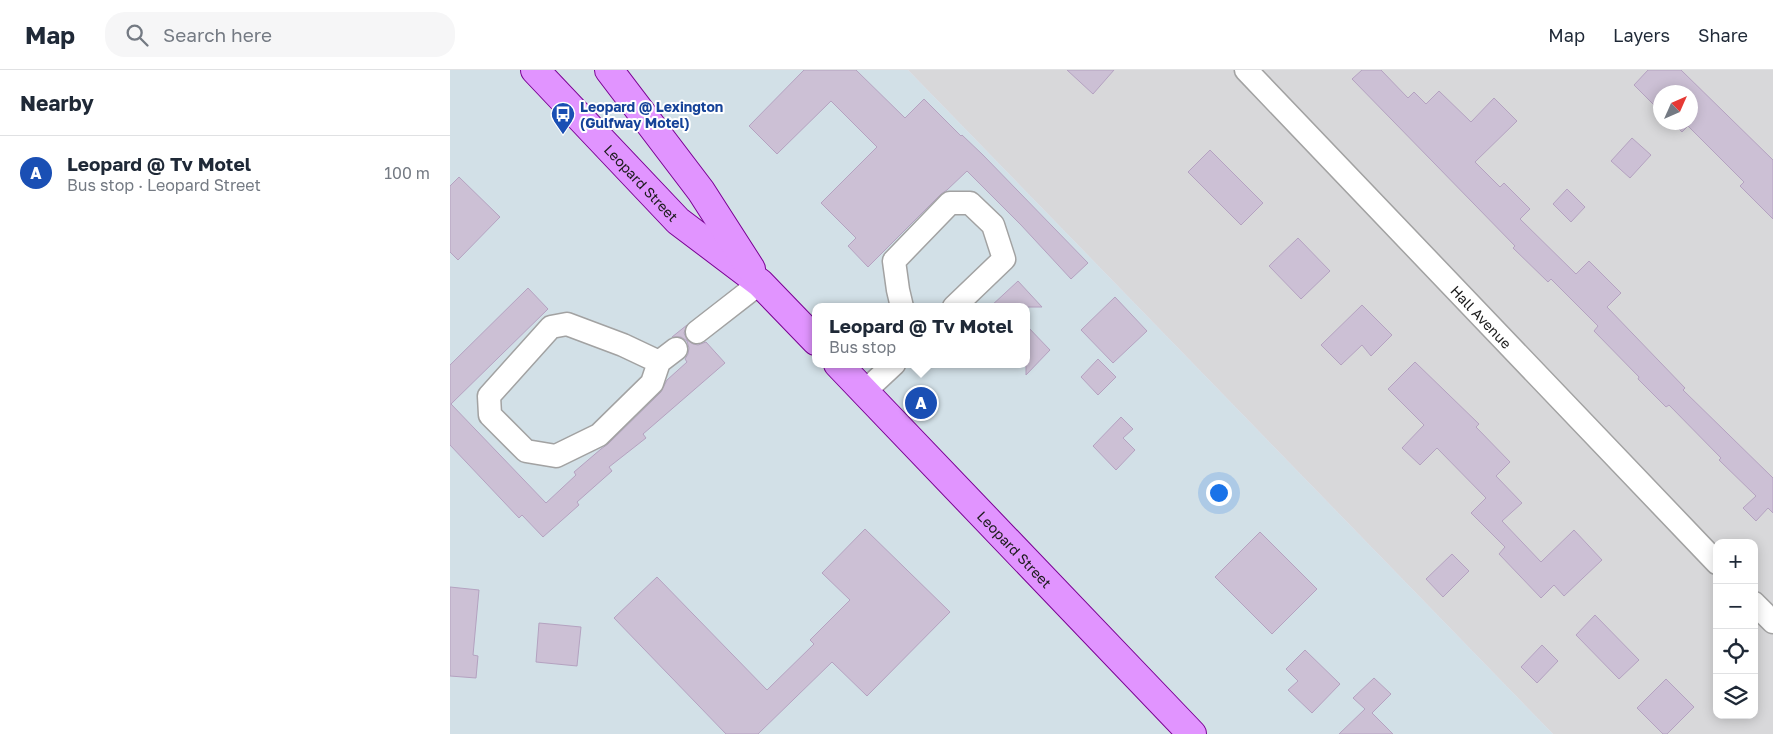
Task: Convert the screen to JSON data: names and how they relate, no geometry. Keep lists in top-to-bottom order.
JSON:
{
  "streets": {
    "main road": ["Leopard Street"],
    "street": ["Hall Avenue"]
  },
  "places": {
    "bus stop": ["Leopard @ Lexington (Gulfway Motel)"]
  },
  "north": "top right",
  "page": {
    "header": "Map",
    "search": "Search here",
    "nav": ["Map", "Layers", "Share"],
    "heading": "Nearby",
    "list": [
      {
        "mark": "A",
        "name": "Leopard @ Tv Motel",
        "note": "Bus stop · Leopard Street",
        "value": "100 m"
      }
    ],
    "popup": ["Leopard @ Tv Motel", "Bus stop"],
    "pins": "A",
    "map_buttons": ["+", "−"]
  }
}
